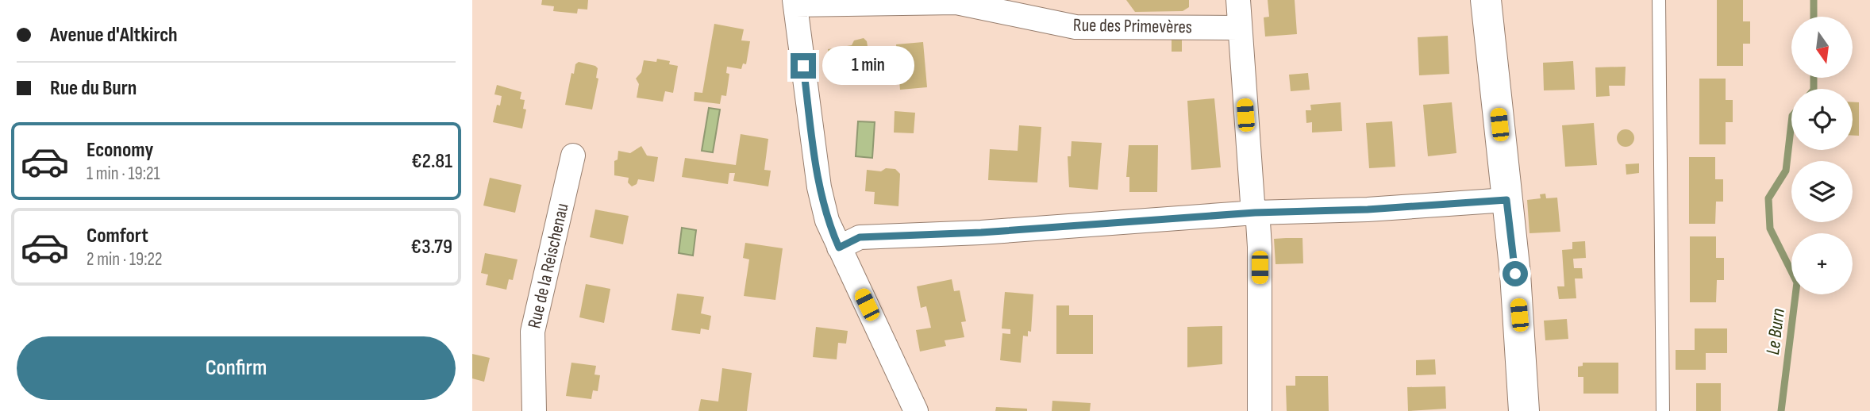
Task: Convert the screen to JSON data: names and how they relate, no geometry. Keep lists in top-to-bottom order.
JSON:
{
  "streets": {
    "street": ["Rue des Primevères", "Rue de la Reischenau"]
  },
  "water": ["Le Burn"],
  "north": "bottom",
  "page": {
    "banner": ["Avenue d'Altkirch", "Rue du Burn"],
    "map_buttons": "+",
    "bubble": "1 min",
    "list": [
      {
        "name": "Economy",
        "note": "1 min · 19:21",
        "value": "€2.81"
      },
      {
        "name": "Comfort",
        "note": "2 min · 19:22",
        "value": "€3.79"
      }
    ],
    "buttons": "Confirm"
  }
}
